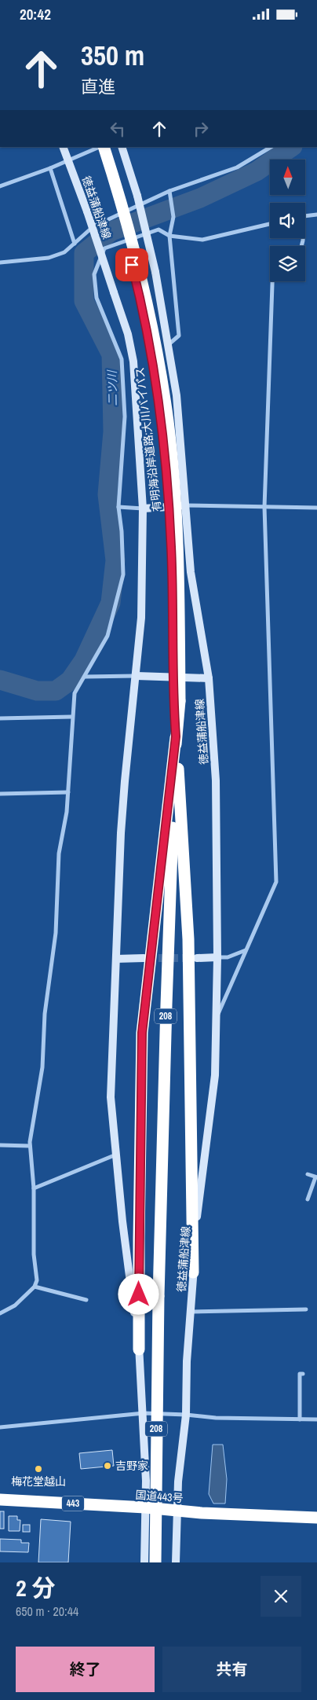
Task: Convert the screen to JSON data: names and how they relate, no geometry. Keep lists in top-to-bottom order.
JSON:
{
  "streets": {
    "highway": [
      "有明海沿岸道路;大川バイパス",
      "208",
      "国道443号",
      "443"
    ],
    "main road": ["徳益蒲船津線"]
  },
  "crossings": [
    ["徳益蒲船津線", "国道443号"]
  ],
  "water": ["二ツ川"],
  "places": ["吉野家", "梅花堂越山"],
  "north": "top",
  "page": {
    "status": "20:42",
    "turn": ["350 m", "直進"],
    "heading": ["2 分", "650 m · 20:44"],
    "buttons": ["終了", "共有"]
  }
}
